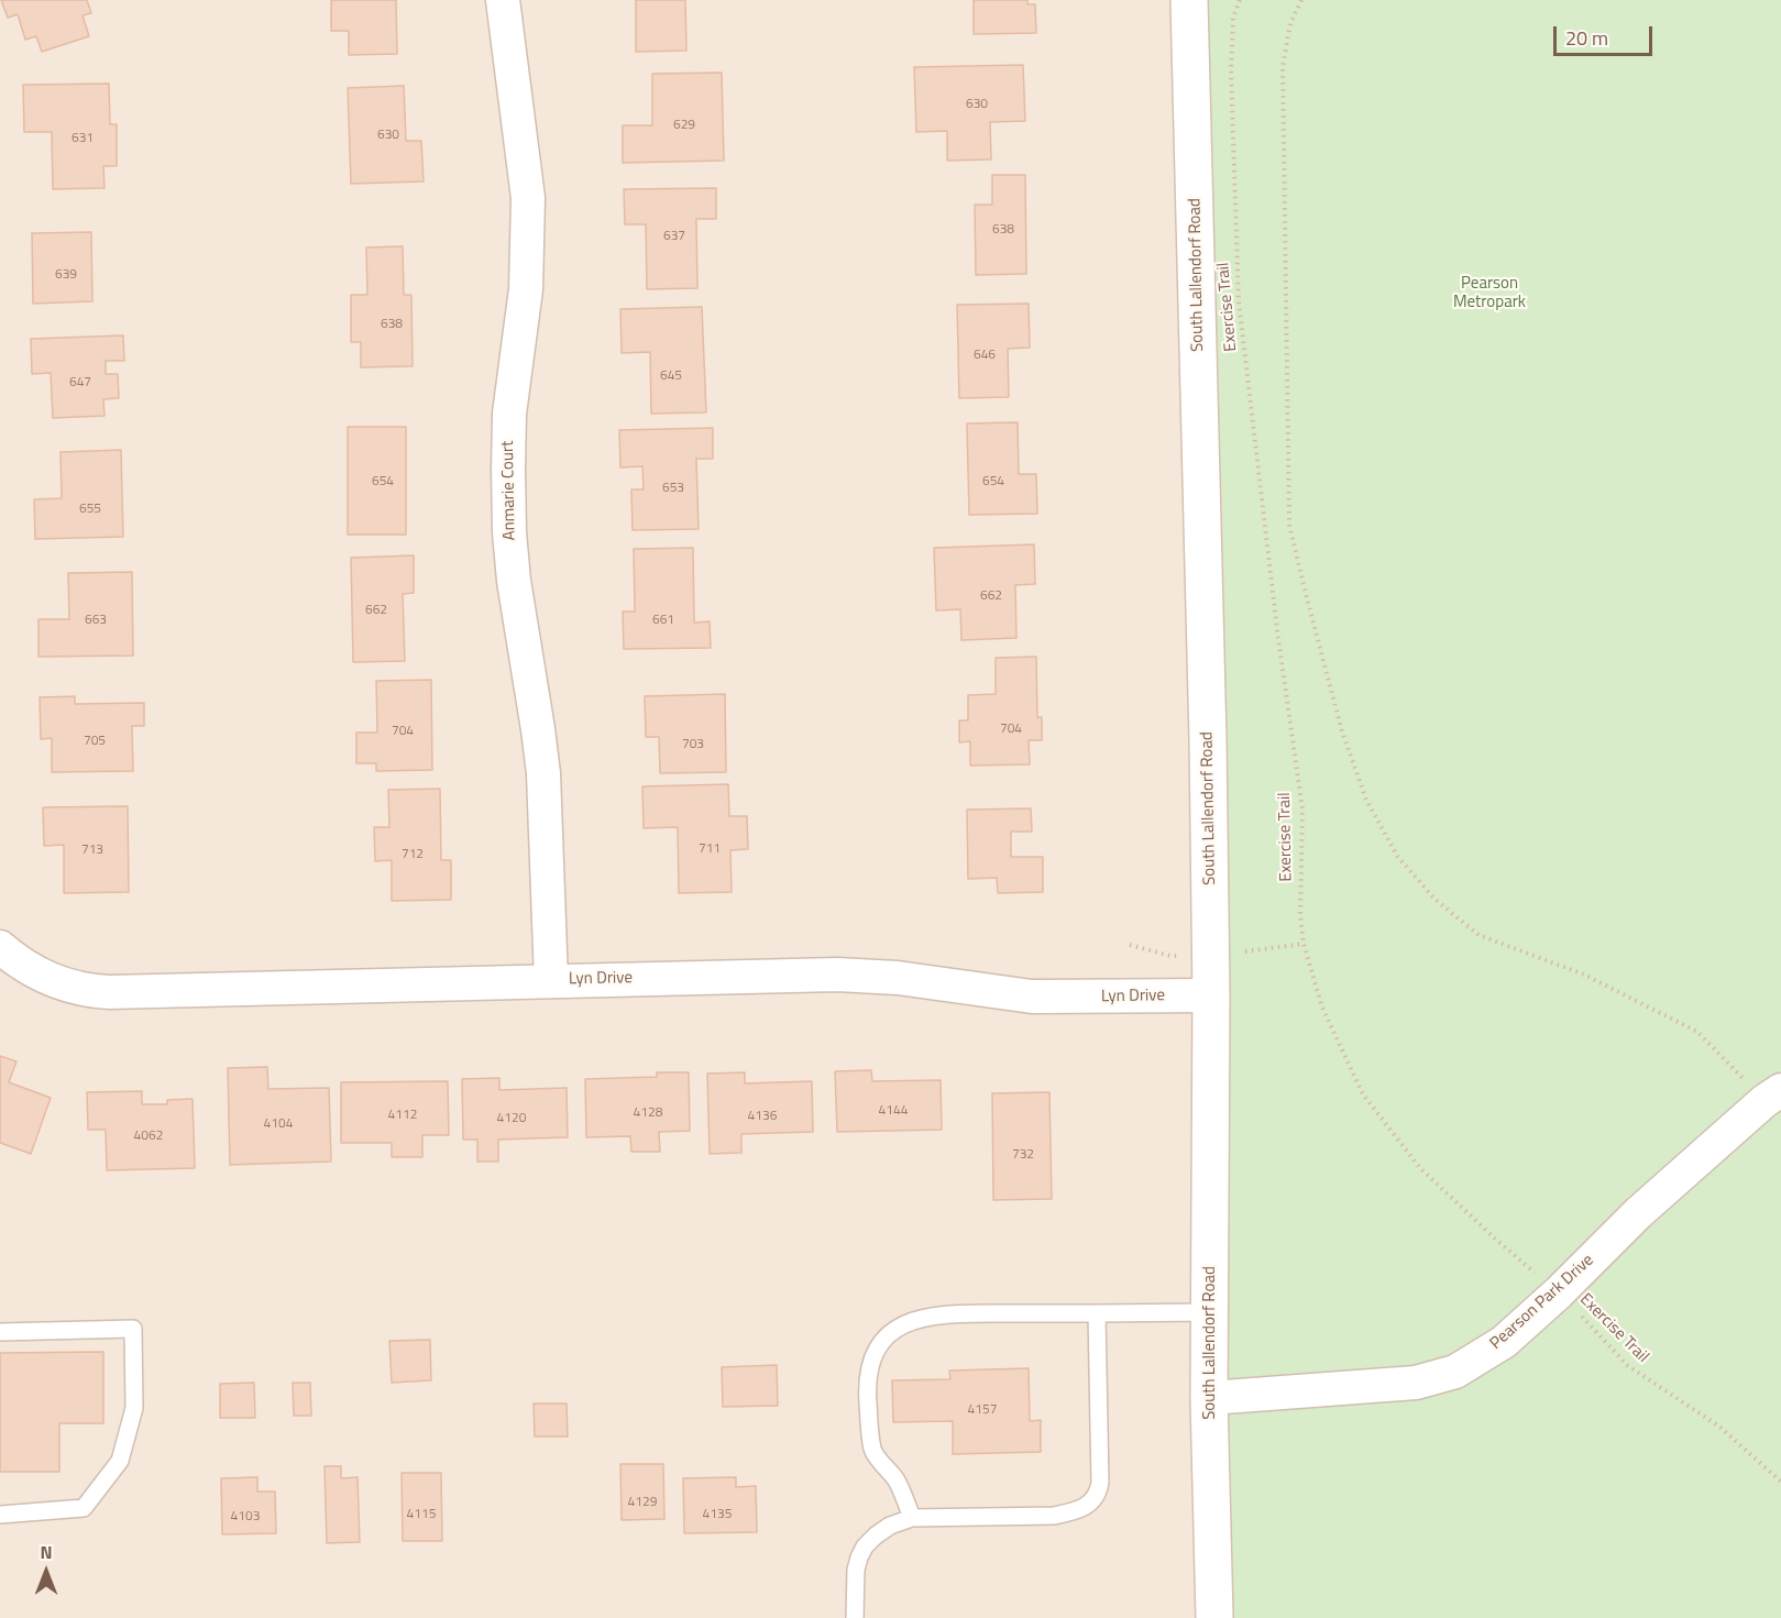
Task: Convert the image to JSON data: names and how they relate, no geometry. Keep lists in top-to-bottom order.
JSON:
{
  "streets": {
    "street": [
      "South Lallendorf Road",
      "Anmarie Court",
      "Lyn Drive",
      "Pearson Park Drive"
    ],
    "path": ["Exercise Trail"]
  },
  "crossings": [
    ["South Lallendorf Road", "Lyn Drive"],
    ["South Lallendorf Road", "Pearson Park Drive"],
    ["Exercise Trail", "Pearson Park Drive"],
    ["Anmarie Court", "Lyn Drive"]
  ],
  "parks": ["Pearson Metropark"],
  "house_numbers": [
    "630",
    "629",
    "630",
    "631",
    "638",
    "637",
    "639",
    "638",
    "646",
    "645",
    "647",
    "654",
    "654",
    "653",
    "655",
    "662",
    "662",
    "663",
    "661",
    "704",
    "704",
    "705",
    "703",
    "711",
    "713",
    "712",
    "4144",
    "4128",
    "4112",
    "4136",
    "4120",
    "4104",
    "4062",
    "732",
    "4157",
    "4129",
    "4115",
    "4135",
    "4103"
  ],
  "scale_bar": "20 m",
  "north": "top"
}
